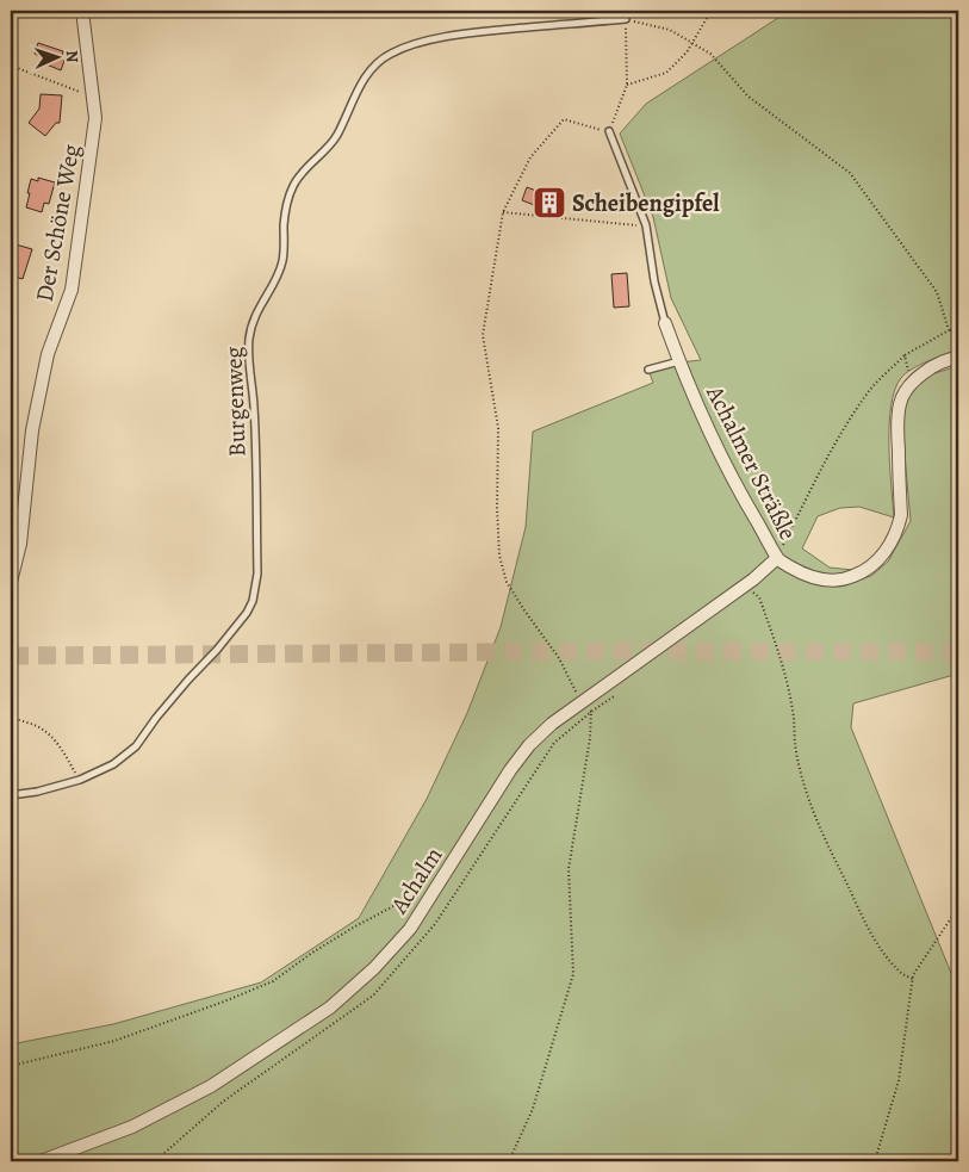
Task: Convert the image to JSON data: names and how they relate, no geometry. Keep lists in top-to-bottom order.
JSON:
{
  "streets": {
    "street": ["Der Schöne Weg", "Achalmer Sträßle", "Achalm"],
    "lane": ["Burgenweg"]
  },
  "crossings": [
    ["Achalmer Sträßle", "Achalm"]
  ],
  "places": {
    "building": ["Scheibengipfel"]
  },
  "north": "right"
}
